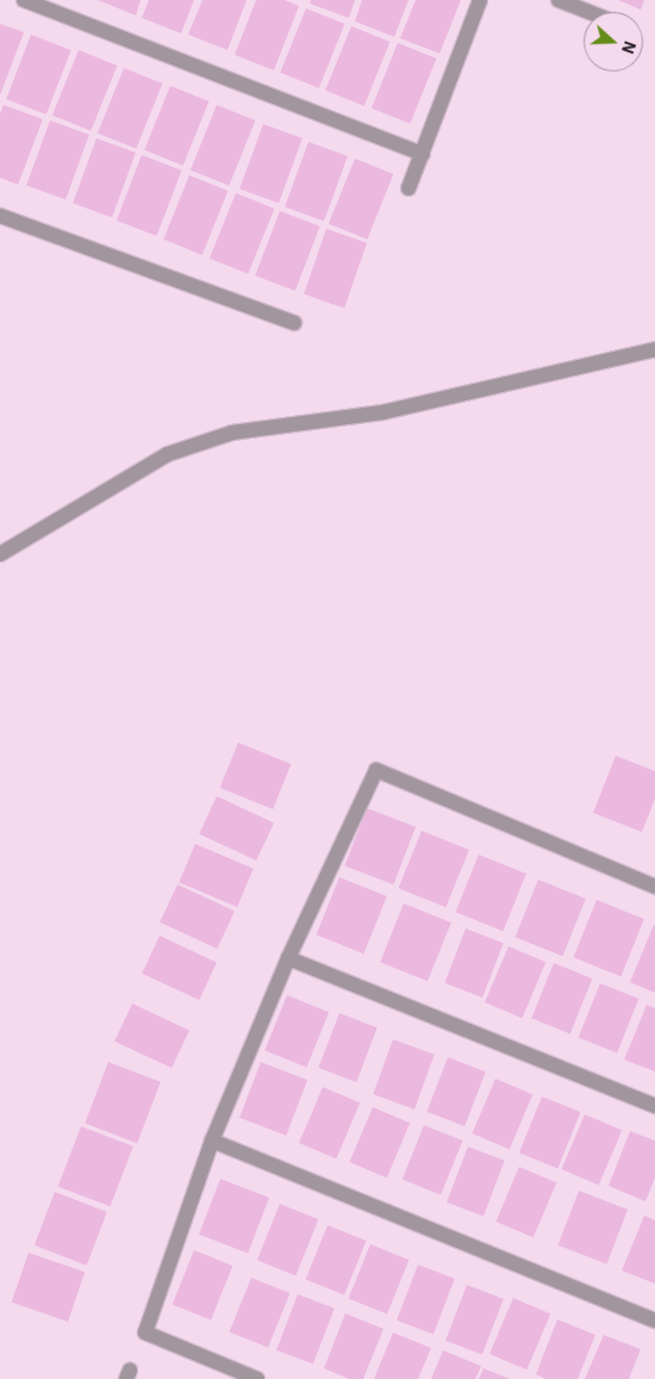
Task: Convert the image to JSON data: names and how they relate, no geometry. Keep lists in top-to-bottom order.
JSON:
{
  "north": "right"
}
